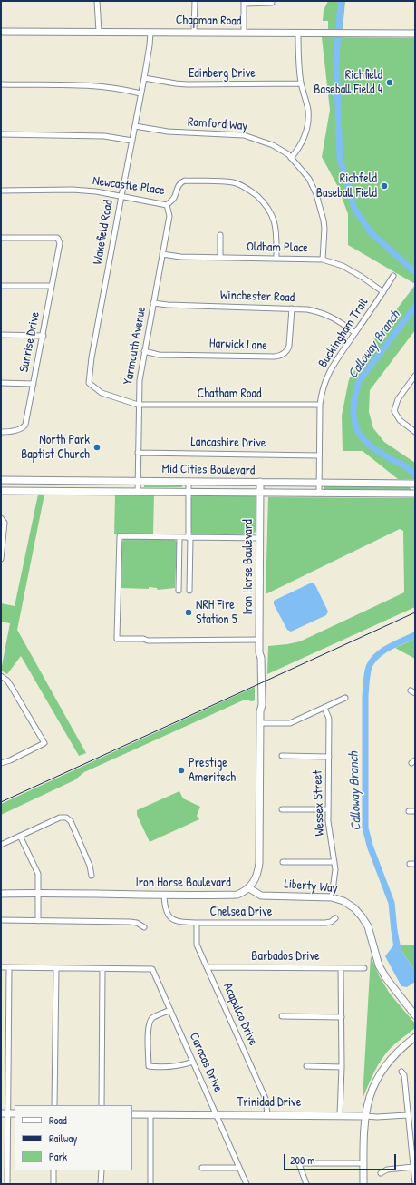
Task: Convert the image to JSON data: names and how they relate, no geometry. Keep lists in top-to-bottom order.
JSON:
{
  "streets": {
    "street": [
      "Chapman Road",
      "Edinberg Drive",
      "Romford Way",
      "Newcastle Place",
      "Wakefield Road",
      "Oldham Place",
      "Winchester Road",
      "Buckingham Trail",
      "Sunrise Drive",
      "Harwick Lane",
      "Yarmouth Avenue",
      "Chatham Road",
      "Lancashire Drive",
      "Mid Cities Boulevard",
      "Iron Horse Boulevard",
      "Wessex Street",
      "Liberty Way",
      "Chelsea Drive",
      "Barbados Drive",
      "Acapulco Drive",
      "Caracas Drive",
      "Trinidad Drive"
    ]
  },
  "crossings": [
    ["Chapman Road", "Wakefield Road"],
    ["Edinberg Drive", "Wakefield Road"],
    ["Romford Way", "Wakefield Road"],
    ["Romford Way", "Oldham Place"],
    ["Newcastle Place", "Wakefield Road"],
    ["Newcastle Place", "Oldham Place"],
    ["Newcastle Place", "Yarmouth Avenue"],
    ["Wakefield Road", "Yarmouth Avenue"],
    ["Wakefield Road", "Chatham Road"],
    ["Oldham Place", "Buckingham Trail"],
    ["Oldham Place", "Yarmouth Avenue"],
    ["Winchester Road", "Buckingham Trail"],
    ["Winchester Road", "Harwick Lane"],
    ["Winchester Road", "Yarmouth Avenue"],
    ["Buckingham Trail", "Chatham Road"],
    ["Buckingham Trail", "Lancashire Drive"],
    ["Buckingham Trail", "Mid Cities Boulevard"],
    ["Harwick Lane", "Yarmouth Avenue"],
    ["Yarmouth Avenue", "Chatham Road"],
    ["Yarmouth Avenue", "Lancashire Drive"],
    ["Yarmouth Avenue", "Mid Cities Boulevard"],
    ["Mid Cities Boulevard", "Iron Horse Boulevard"],
    ["Iron Horse Boulevard", "Liberty Way"],
    ["Iron Horse Boulevard", "Chelsea Drive"],
    ["Wessex Street", "Liberty Way"],
    ["Chelsea Drive", "Acapulco Drive"],
    ["Barbados Drive", "Acapulco Drive"],
    ["Acapulco Drive", "Trinidad Drive"],
    ["Caracas Drive", "Trinidad Drive"]
  ],
  "water": ["Calloway Branch"],
  "places": [
    "Richfield Baseball Field 4",
    "Richfield Baseball Field",
    "North Park Baptist Church",
    "NRH Fire Station 5",
    "Prestige Ameritech"
  ],
  "legend": ["Road", "Railway", "Park"],
  "scale_bar": "200 m"
}
